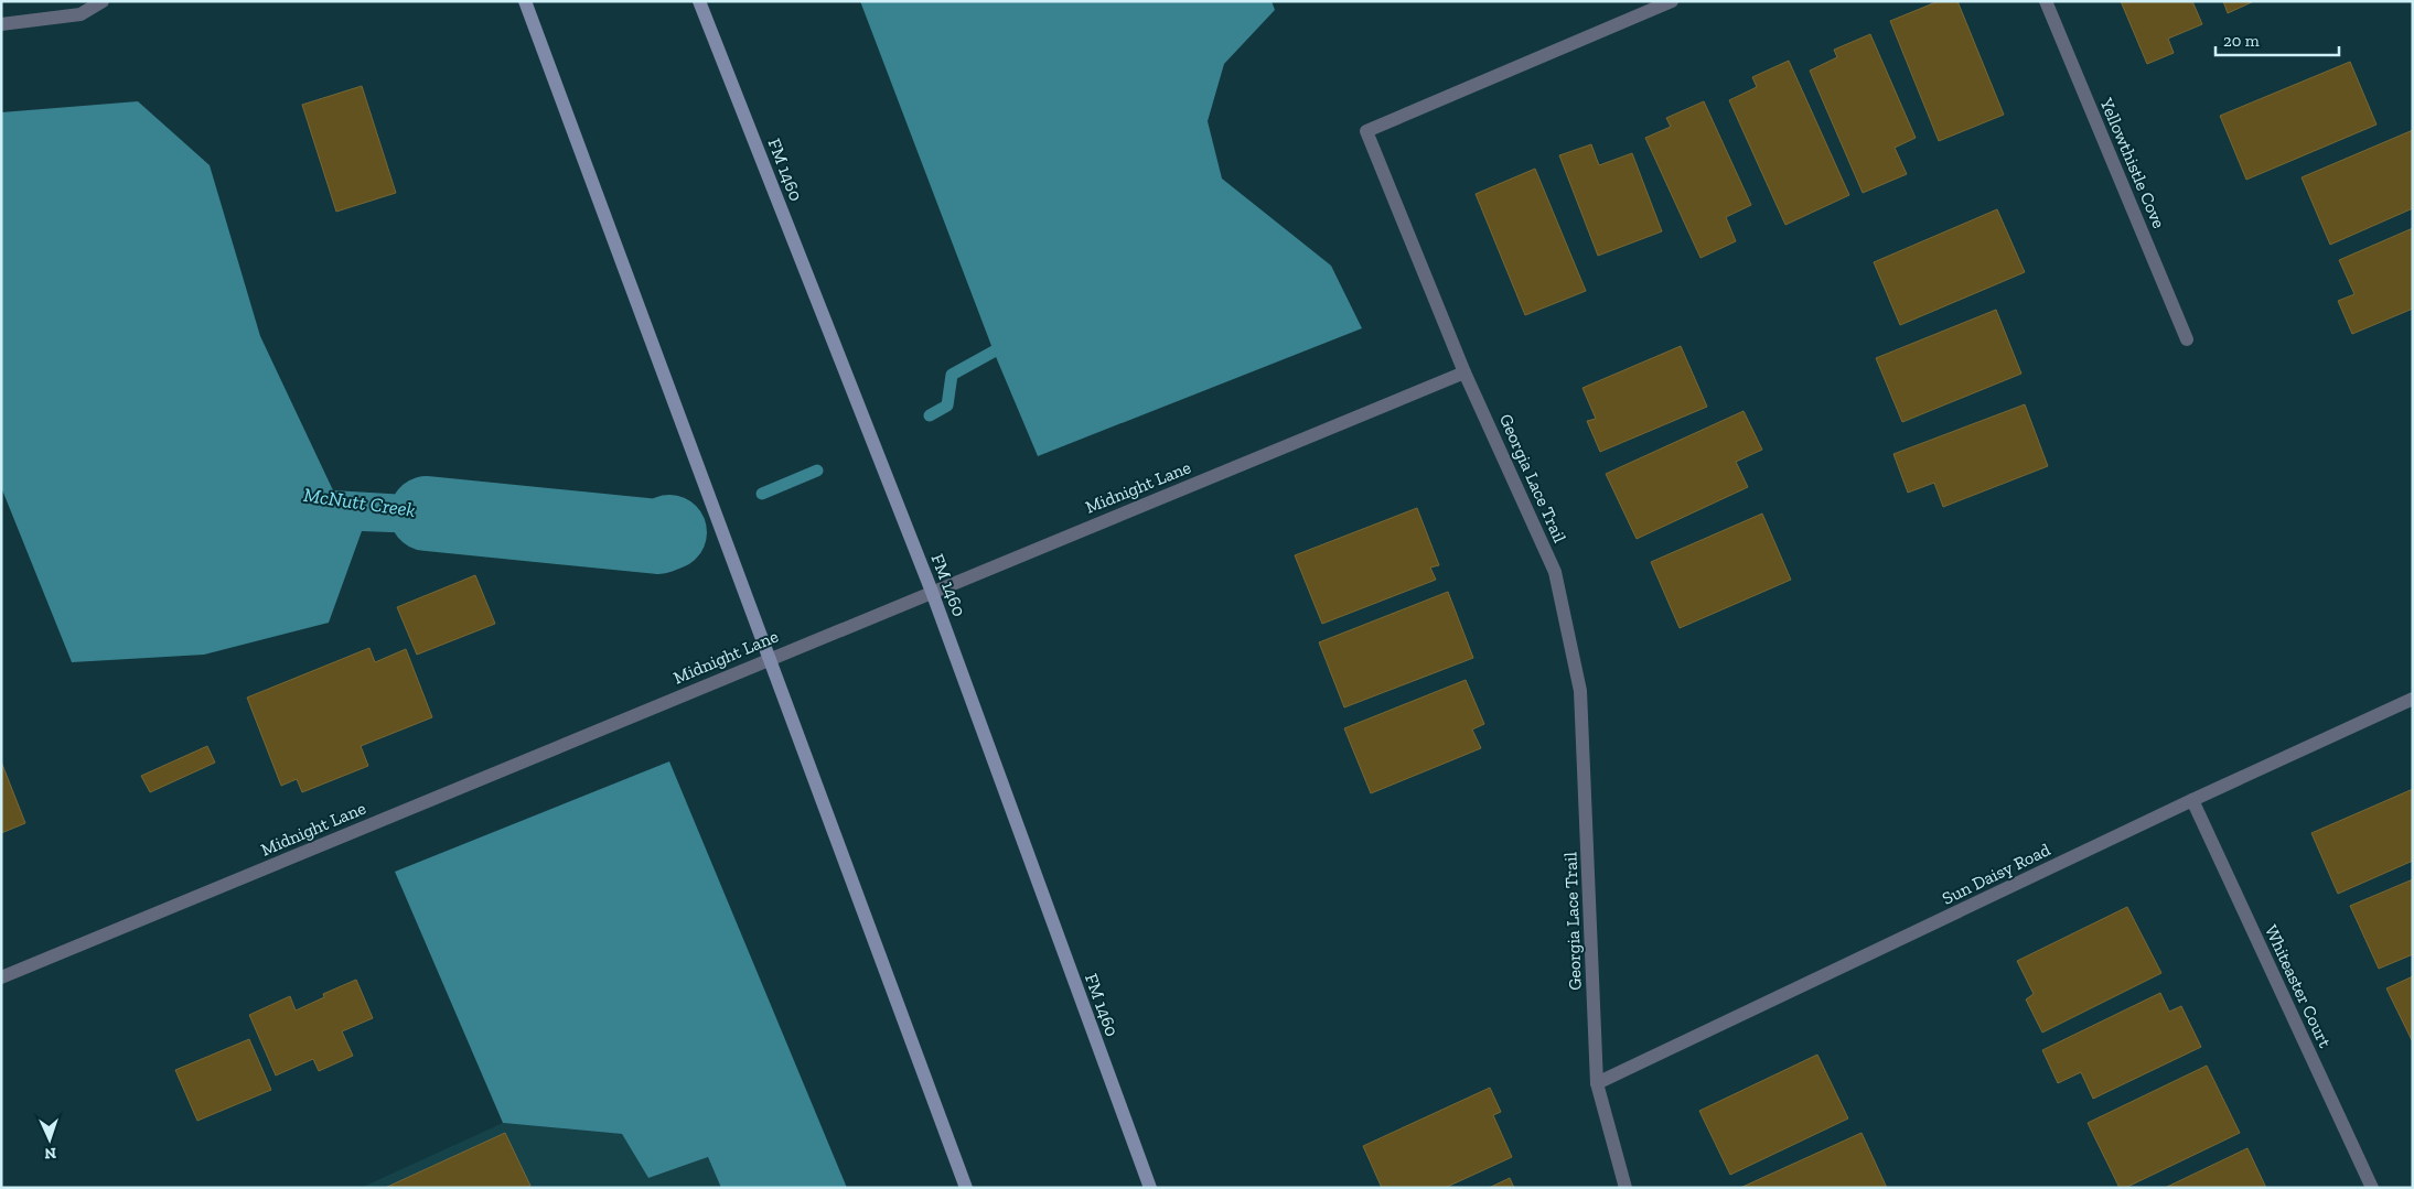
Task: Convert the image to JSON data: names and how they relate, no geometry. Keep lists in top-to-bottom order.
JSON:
{
  "streets": {
    "main road": ["FM 1460"],
    "street": [
      "Yellowthistle Cove",
      "Georgia Lace Trail",
      "Midnight Lane",
      "Sun Daisy Road",
      "Whiteaster Court"
    ]
  },
  "crossings": [
    ["FM 1460", "Midnight Lane"],
    ["Georgia Lace Trail", "Midnight Lane"],
    ["Georgia Lace Trail", "Sun Daisy Road"],
    ["Sun Daisy Road", "Whiteaster Court"]
  ],
  "water": ["McNutt Creek"],
  "scale_bar": "20 m",
  "north": "bottom"
}
